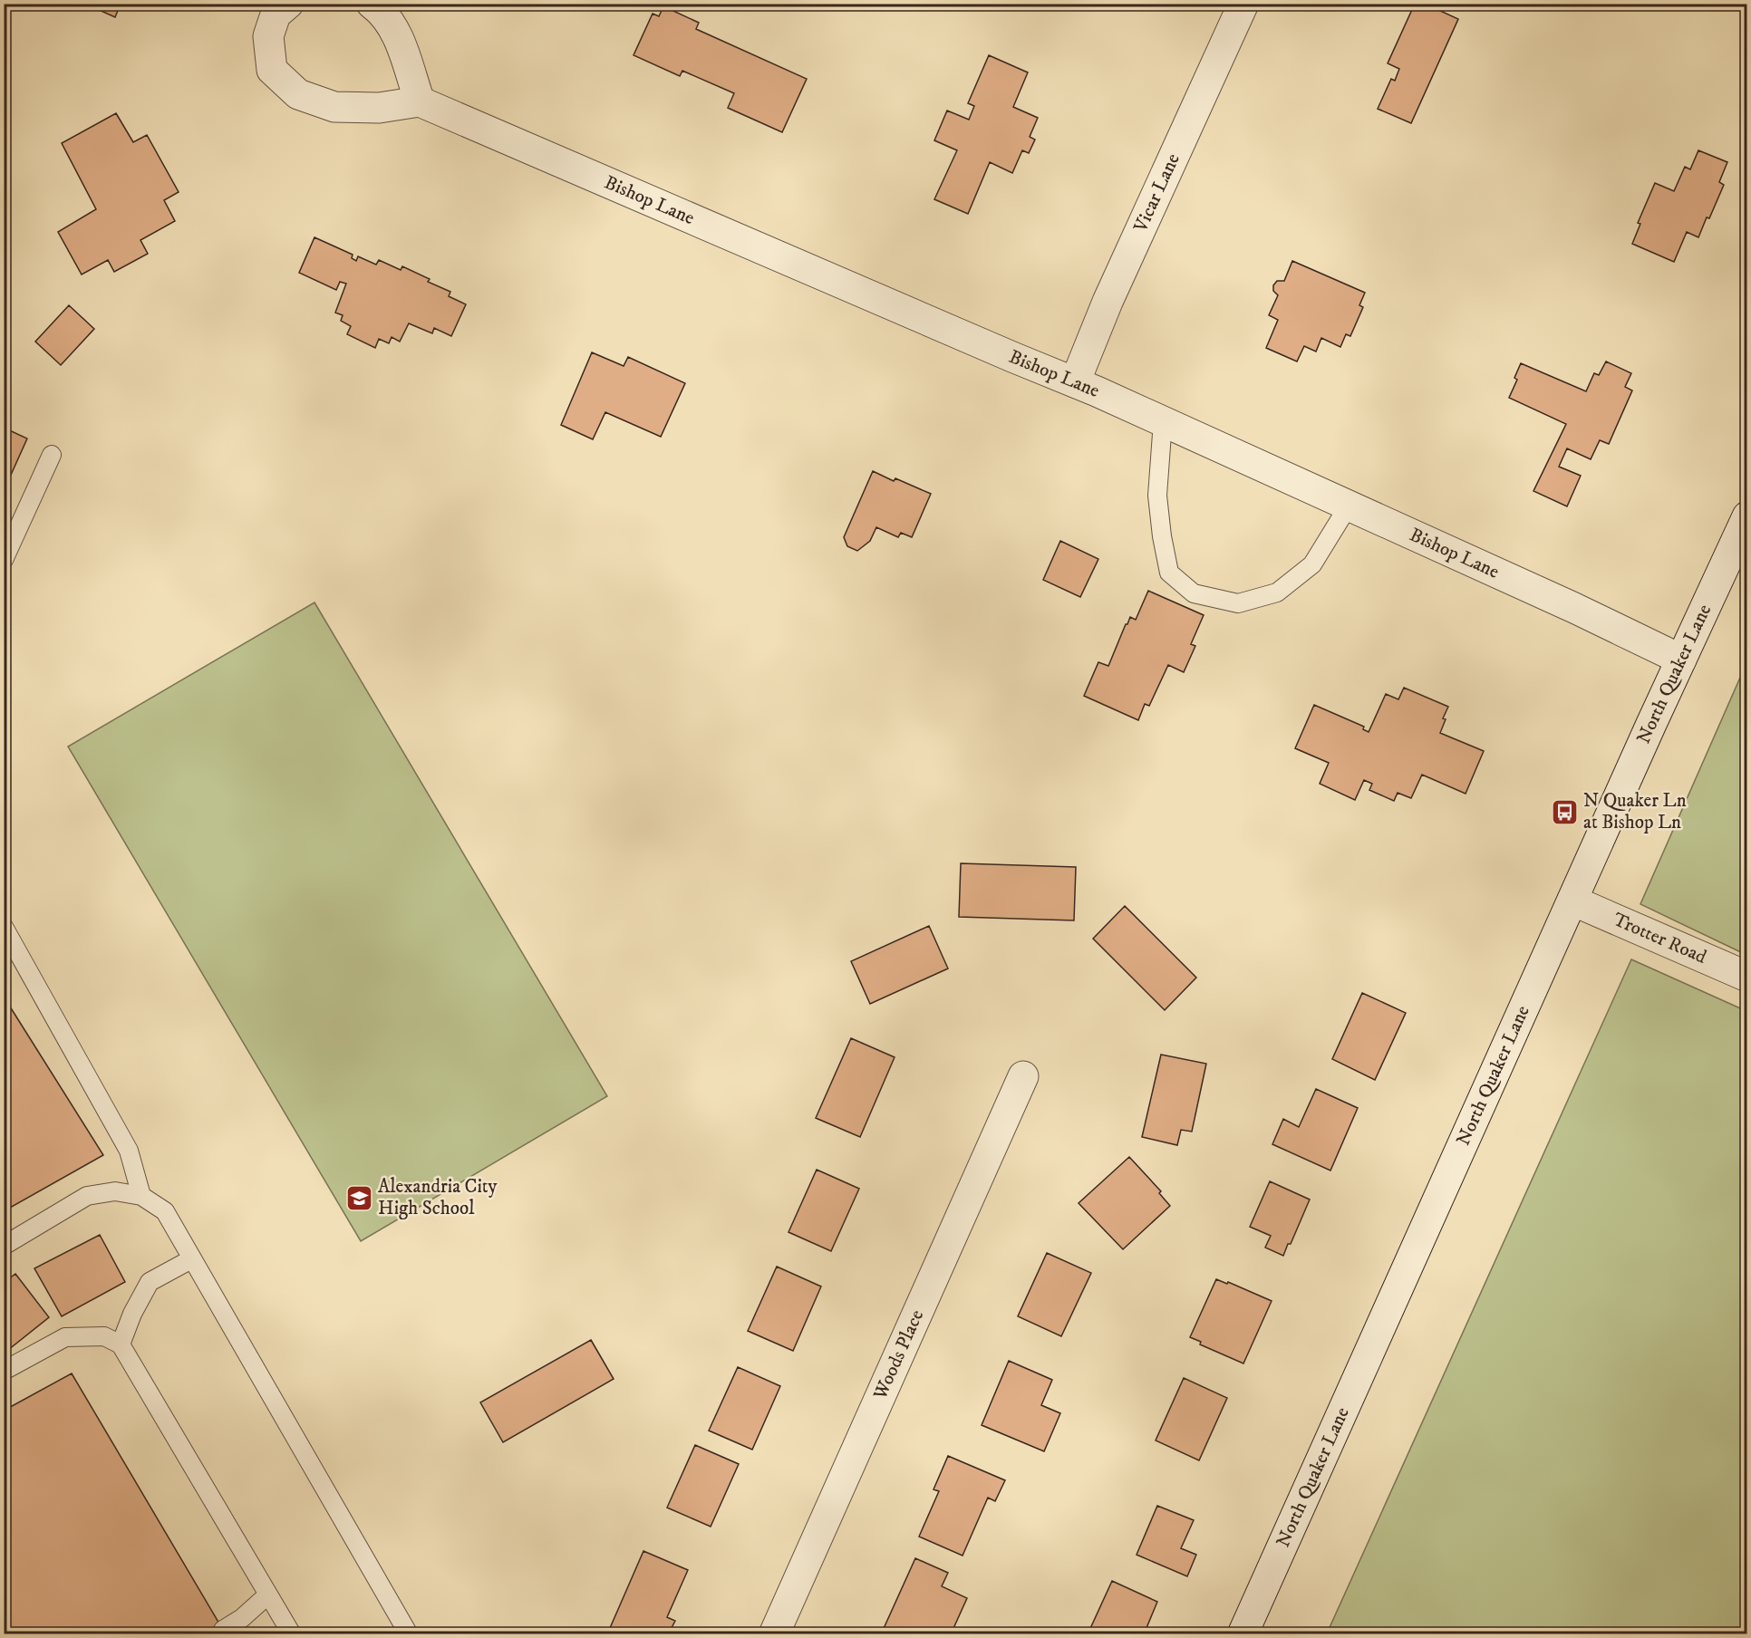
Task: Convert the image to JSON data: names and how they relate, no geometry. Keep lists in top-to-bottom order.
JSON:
{
  "streets": {
    "street": [
      "Vicar Lane",
      "Bishop Lane",
      "North Quaker Lane",
      "Trotter Road",
      "Woods Place"
    ]
  },
  "crossings": [
    ["Vicar Lane", "Bishop Lane"],
    ["Bishop Lane", "North Quaker Lane"],
    ["North Quaker Lane", "Trotter Road"]
  ],
  "places": {
    "bus stop": ["N Quaker Ln at Bishop Ln"],
    "school or university": ["Alexandria City High School"]
  }
}
